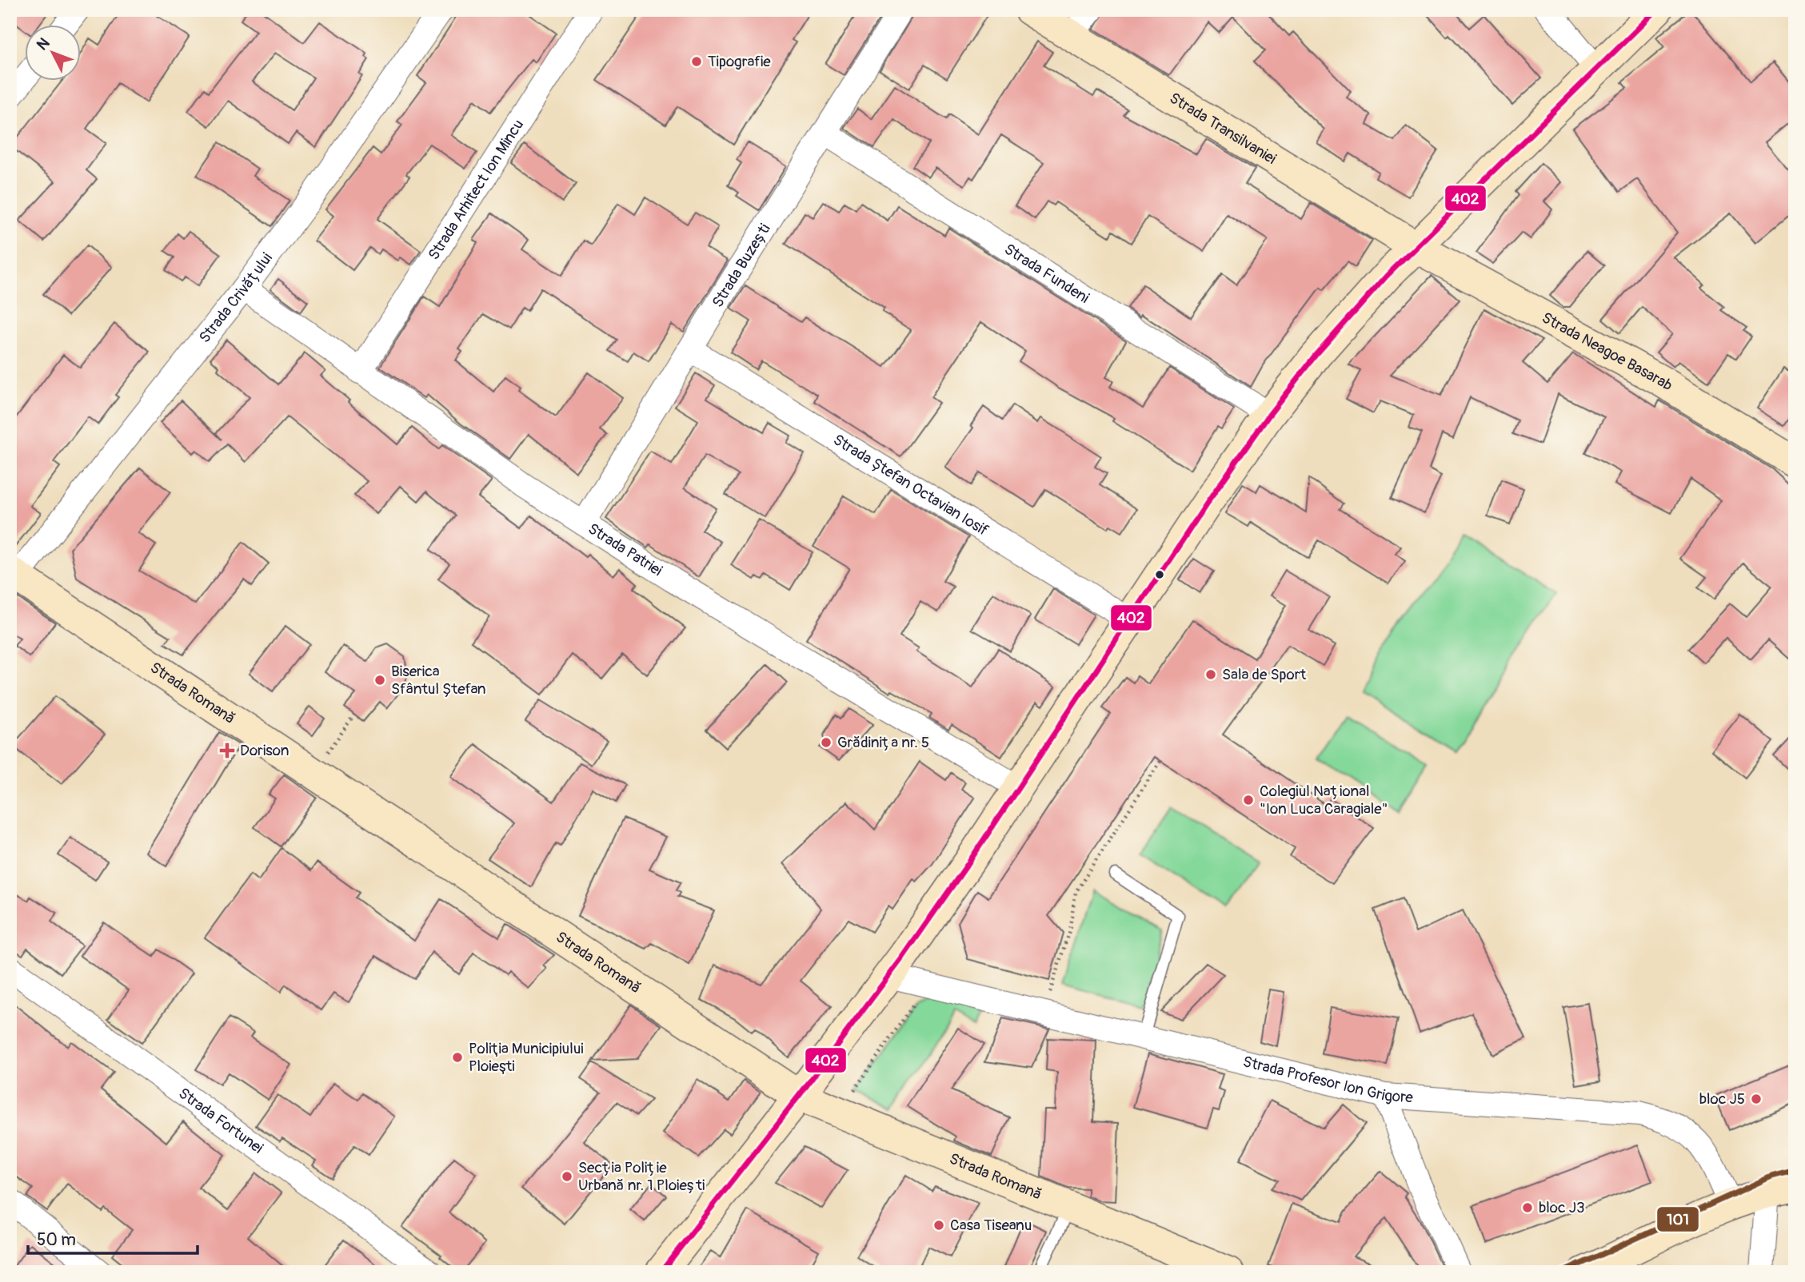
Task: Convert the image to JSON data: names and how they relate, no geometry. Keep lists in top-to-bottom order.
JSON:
{
  "streets": {
    "main road": ["Strada Transilvaniei", "Strada Neagoe Basarab", "Strada Romană"],
    "street": [
      "Strada Arhitect Ion Mincu",
      "Strada Buzești",
      "Strada Fundeni",
      "Strada Crivățului",
      "Strada Ștefan Octavian Iosif",
      "Strada Patriei",
      "Strada Profesor Ion Grigore",
      "Strada Fortunei"
    ]
  },
  "crossings": [
    ["Strada Transilvaniei", "Strada Neagoe Basarab"],
    ["Strada Arhitect Ion Mincu", "Strada Patriei"],
    ["Strada Buzești", "Strada Fundeni"],
    ["Strada Buzești", "Strada Ștefan Octavian Iosif"],
    ["Strada Buzești", "Strada Patriei"],
    ["Strada Crivățului", "Strada Patriei"],
    ["Strada Crivățului", "Strada Romană"]
  ],
  "places": {
    "other": [
      "Tipografie",
      "Sala de Sport",
      "Biserica Sfântul Ștefan",
      "Grădinița nr. 5",
      "Colegiul Național \"Ion Luca Caragiale\"",
      "Poliţia Municipiului Ploieşti",
      "bloc J5",
      "Secția Poliție Urbană nr. 1 Ploiești",
      "bloc J3",
      "Casa Tiseanu"
    ],
    "health": ["Dorison"]
  },
  "lines": ["transit line 402", "transit line 101"],
  "scale_bar": "50 m",
  "north": "top left"
}
